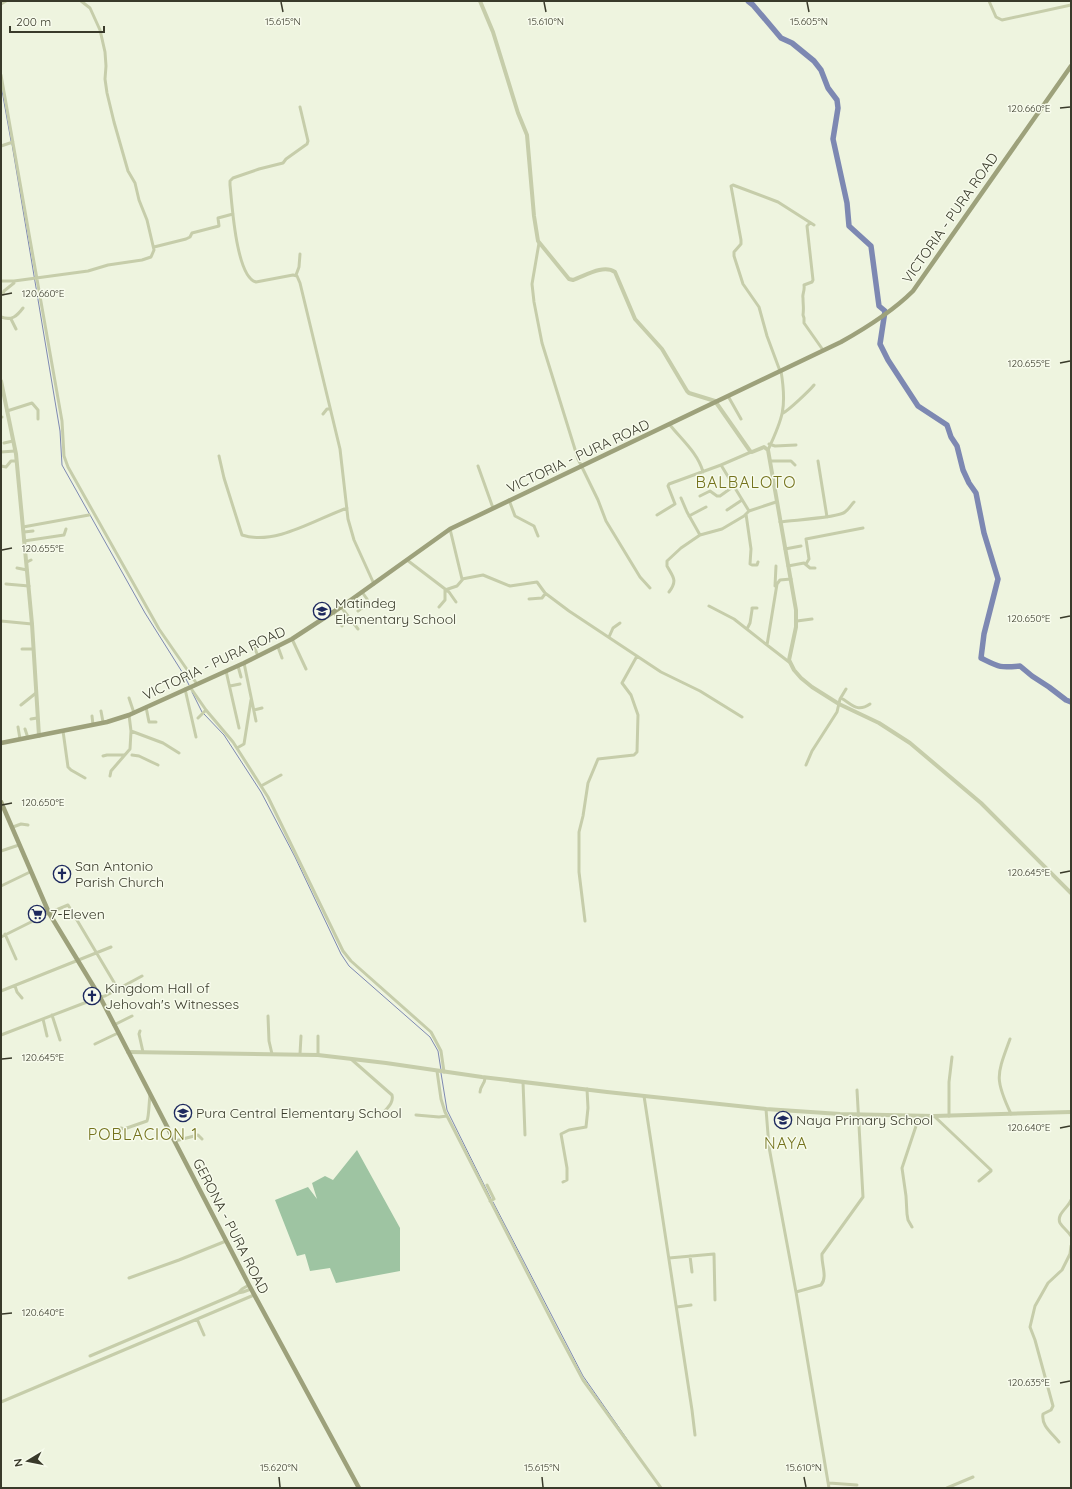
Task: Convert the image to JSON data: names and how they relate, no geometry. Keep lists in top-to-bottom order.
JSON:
{
  "streets": {
    "main road": ["VICTORIA - PURA ROAD", "GERONA - PURA ROAD"]
  },
  "districts": ["BALBALOTO", "POBLACION 1", "NAYA"],
  "places": {
    "school or university": ["Matindeg Elementary School", "Pura Central Elementary School", "Naya Primary School"],
    "church": ["San Antonio Parish Church", "Kingdom Hall of Jehovah's Witnesses"],
    "supermarket": ["7-Eleven"]
  },
  "scale_bar": "200 m",
  "north": "left",
  "coordinates": [
    "15.615°N",
    "15.610°N",
    "15.605°N",
    "120.660°E",
    "120.655°E",
    "120.650°E",
    "120.645°E",
    "120.640°E",
    "120.635°E",
    "15.620°N"
  ]
}
